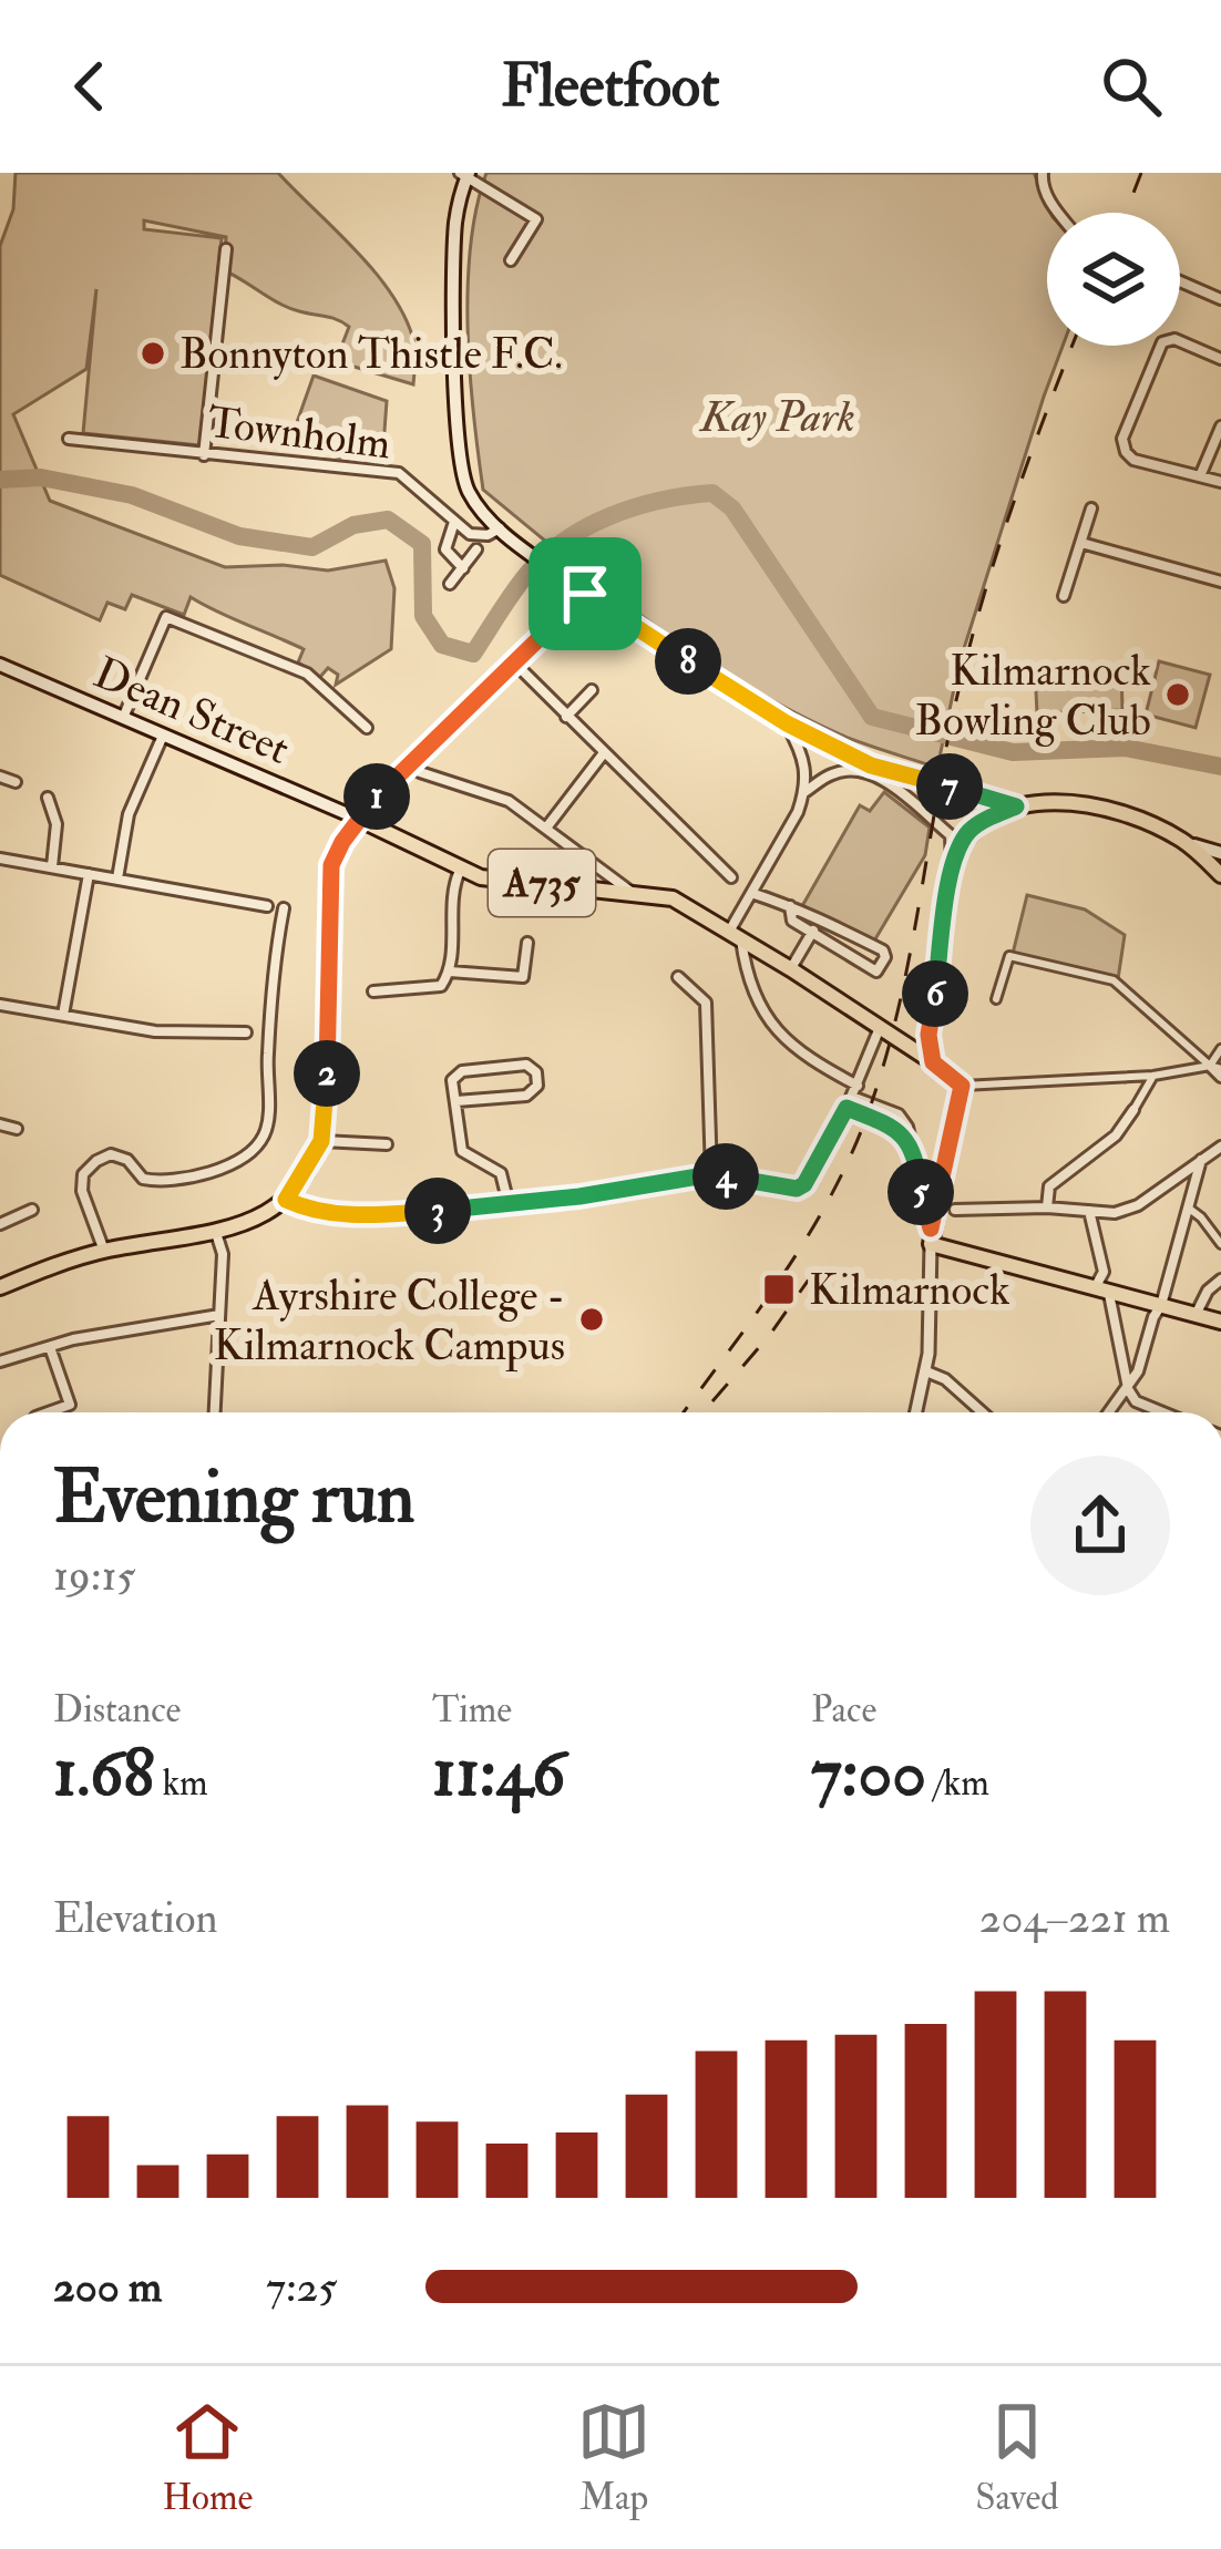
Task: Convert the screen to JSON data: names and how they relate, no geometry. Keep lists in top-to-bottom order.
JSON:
{
  "streets": {
    "main road": ["Dean Street", "A735"],
    "street": ["Townholm"]
  },
  "crossings": [
    ["Dean Street", "A735"]
  ],
  "parks": ["Kay Park"],
  "places": {
    "other": ["Bonnyton Thistle F.C.", "Kilmarnock Bowling Club", "Ayrshire College - Kilmarnock Campus"],
    "transit": ["Kilmarnock"]
  },
  "page": {
    "header": "Fleetfoot",
    "pins": [
      "8",
      "7",
      "1",
      "6",
      "2",
      "4",
      "5",
      "3"
    ],
    "heading": ["Evening run", "19:15"],
    "stats": [
      ["Distance", "1.68 km"],
      ["Time", "11:46"],
      ["Pace", "7:00 /km"]
    ],
    "chart": ["Elevation", "204–221 m"],
    "list": [
      {
        "name": "200 m",
        "note": "7:25"
      }
    ],
    "tabs": ["Home", "Map", "Saved"]
  }
}
